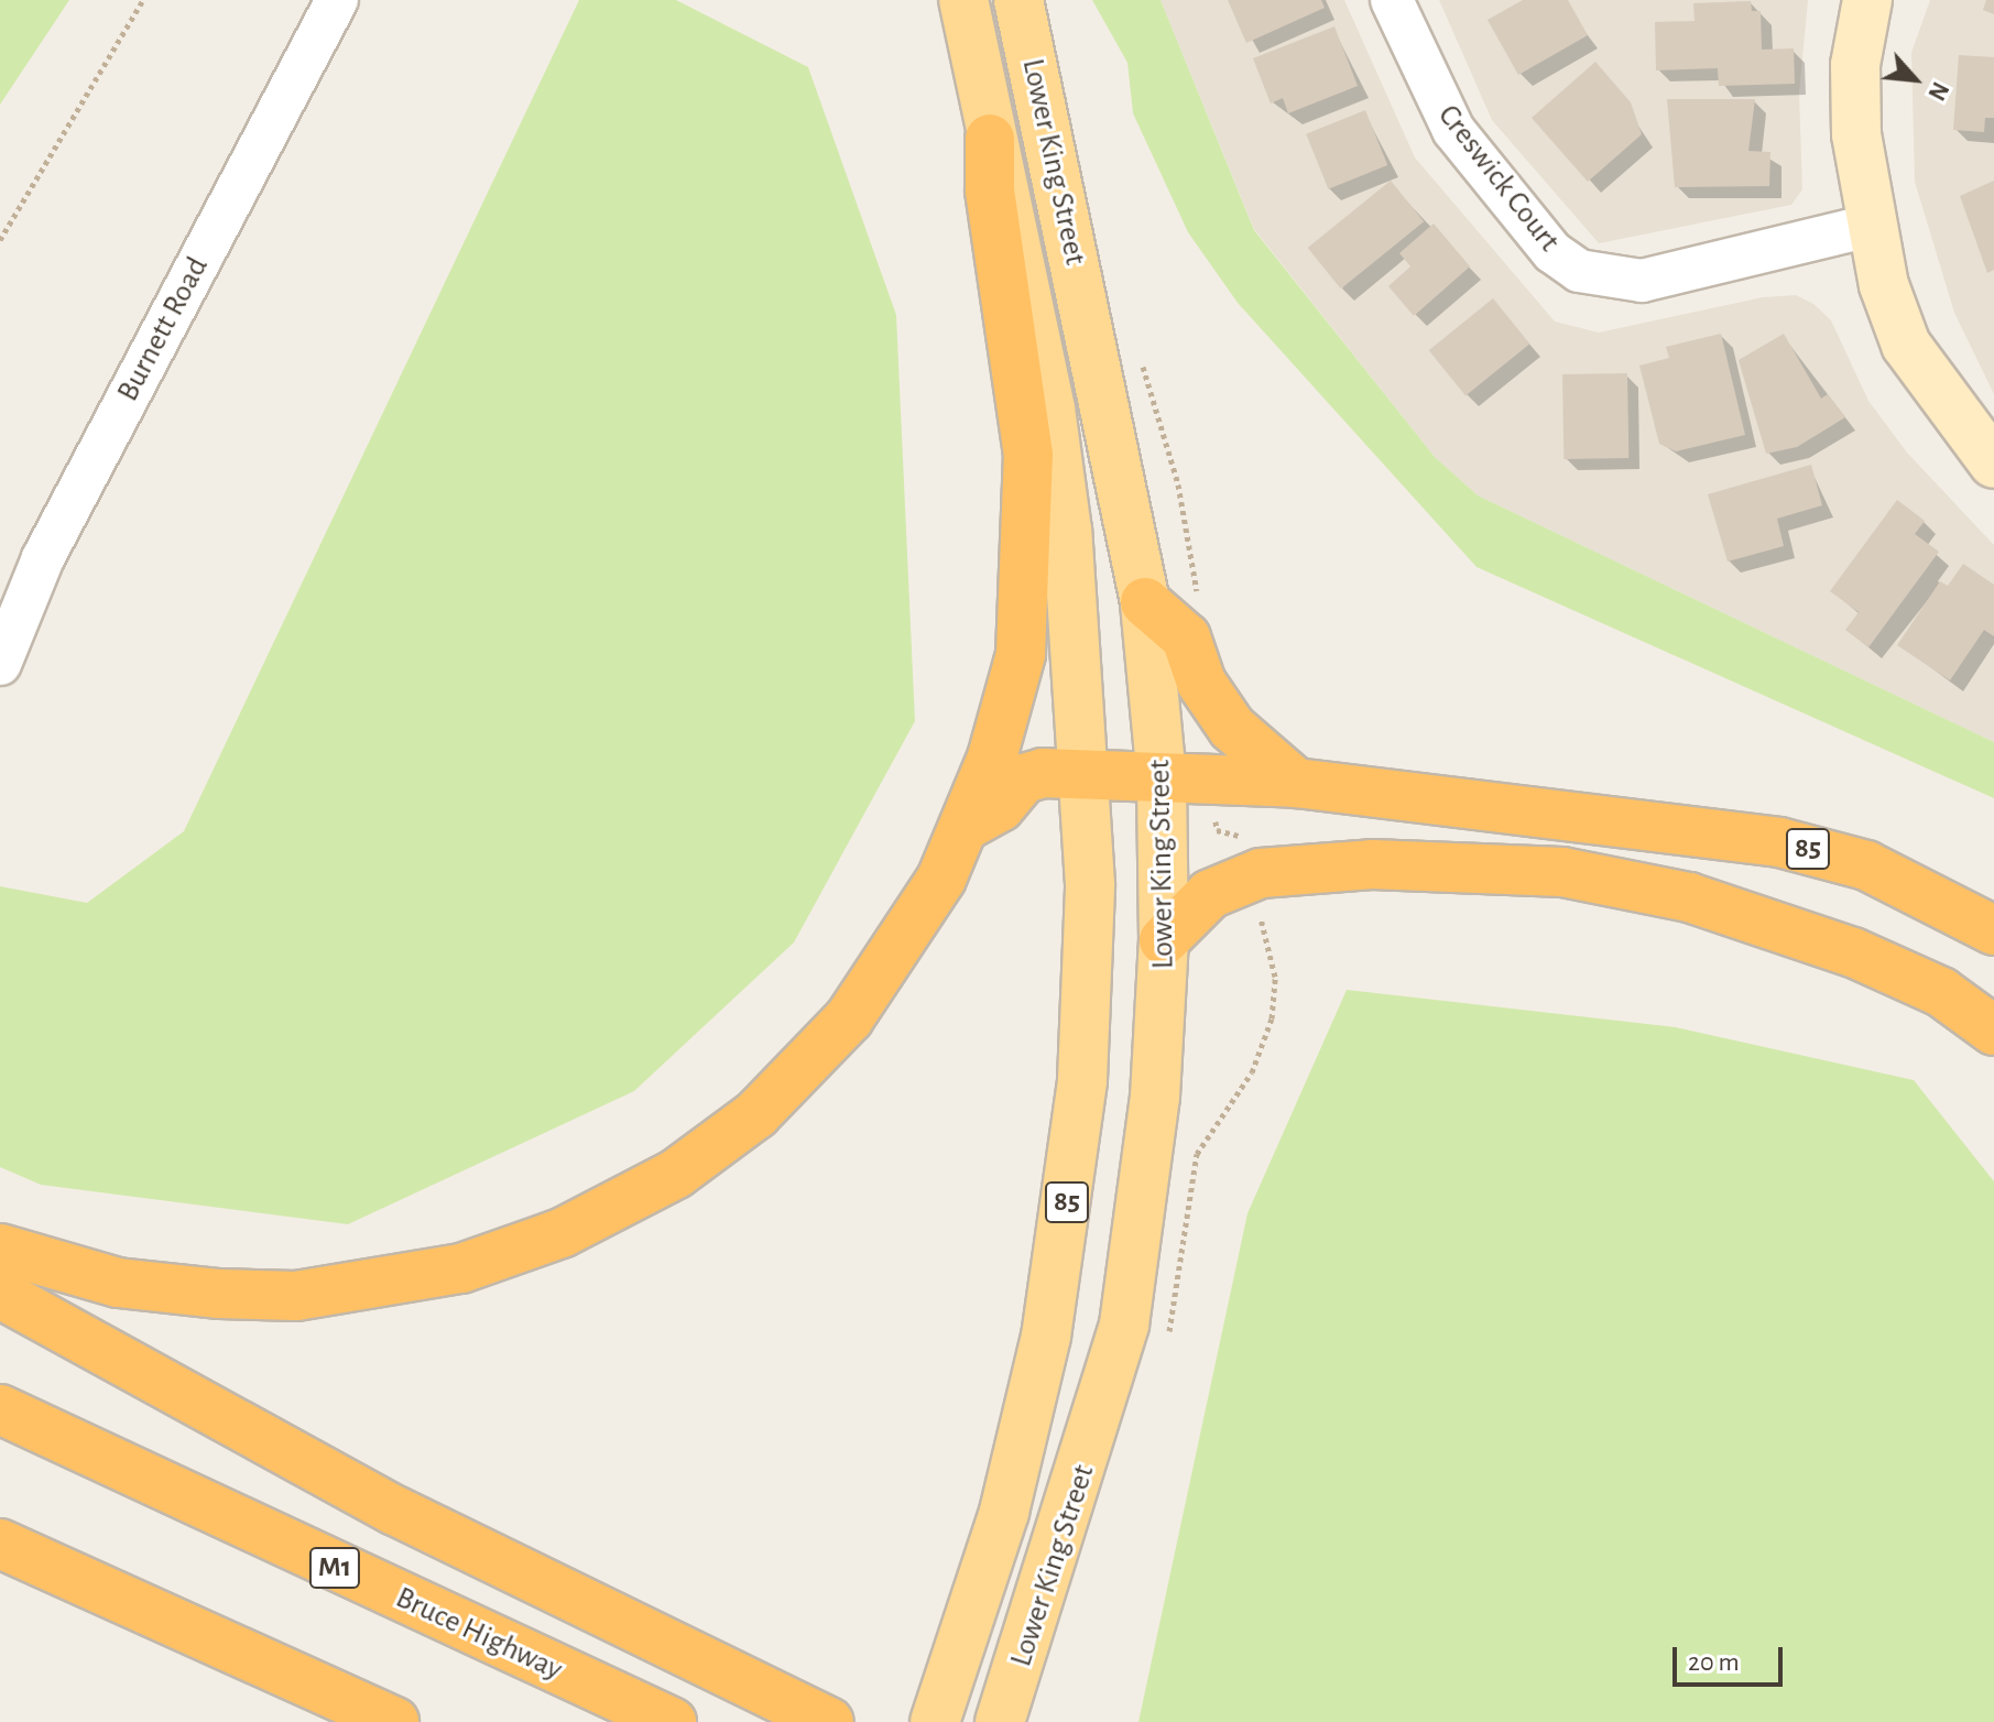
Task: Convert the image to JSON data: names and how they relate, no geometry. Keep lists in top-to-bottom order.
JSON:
{
  "streets": {
    "highway": ["85", "M1", "Bruce Highway"],
    "main road": ["Lower King Street"],
    "street": ["Creswick Court", "Burnett Road"]
  },
  "crossings": [
    ["Lower King Street", "85"]
  ],
  "scale_bar": "20 m",
  "north": "bottom right"
}
